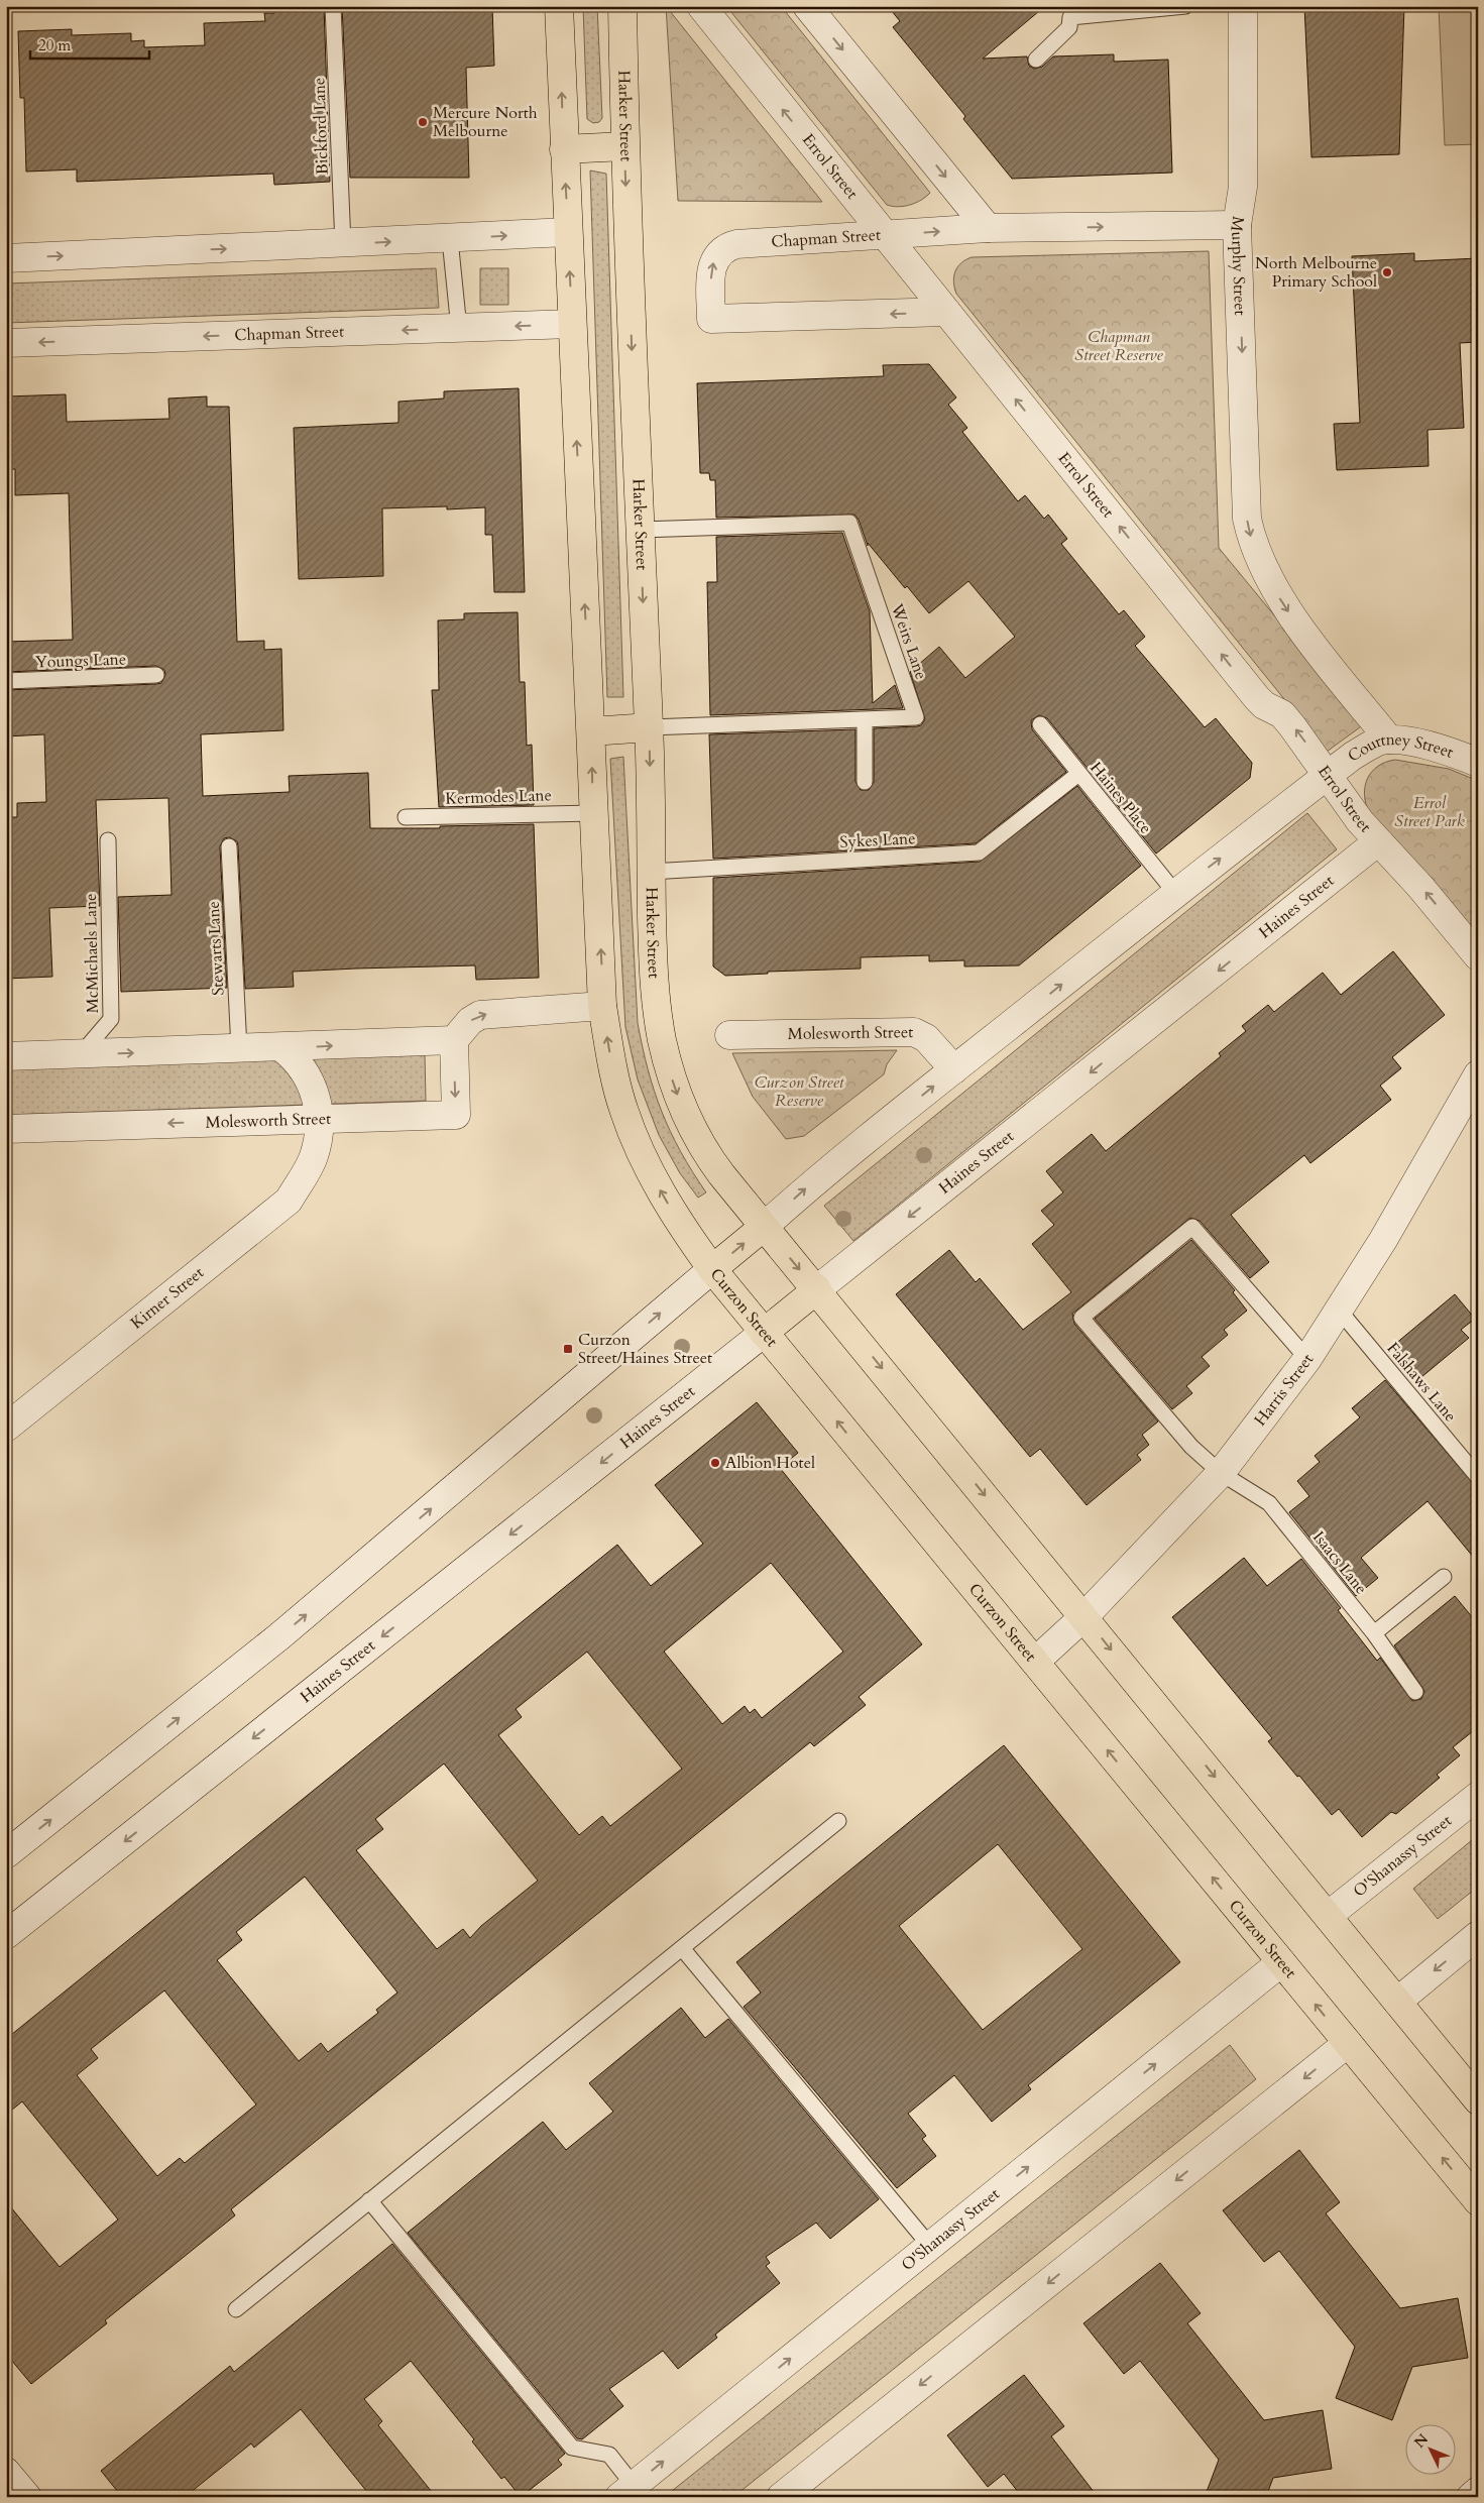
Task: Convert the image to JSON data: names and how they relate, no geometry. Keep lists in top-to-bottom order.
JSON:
{
  "streets": {
    "highway": ["Harker Street", "Haines Street", "Curzon Street"],
    "street": [
      "Errol Street",
      "Chapman Street",
      "Murphy Street",
      "Courtney Street",
      "Molesworth Street",
      "Kirner Street",
      "Harris Street",
      "O'Shanassy Street"
    ],
    "lane": [
      "Bickford Lane",
      "Weirs Lane",
      "Youngs Lane",
      "Kermodes Lane",
      "Haines Place",
      "Sykes Lane",
      "Stewarts Lane",
      "McMichaels Lane",
      "Falshaws Lane",
      "Isaacs Lane"
    ]
  },
  "crossings": [
    ["Harker Street", "Weirs Lane"],
    ["Harker Street", "Sykes Lane"],
    ["Errol Street", "Chapman Street"],
    ["Errol Street", "Courtney Street"],
    ["Errol Street", "Haines Street"],
    ["Chapman Street", "Murphy Street"],
    ["Murphy Street", "Courtney Street"],
    ["Haines Place", "Sykes Lane"],
    ["Haines Street", "Curzon Street"],
    ["Molesworth Street", "Kirner Street"],
    ["Curzon Street", "Harris Street"],
    ["Curzon Street", "O'Shanassy Street"],
    ["Falshaws Lane", "Harris Street"],
    ["Harris Street", "Isaacs Lane"]
  ],
  "one_way": ["Errol Street", "Murphy Street"],
  "parks": ["Chapman Street Reserve", "Errol Street Park", "Curzon Street Reserve"],
  "places": {
    "other": ["Mercure North Melbourne", "North Melbourne Primary School", "Albion Hotel"],
    "transit": ["Curzon Street/Haines Street"]
  },
  "scale_bar": "20 m",
  "north": "top left"
}
